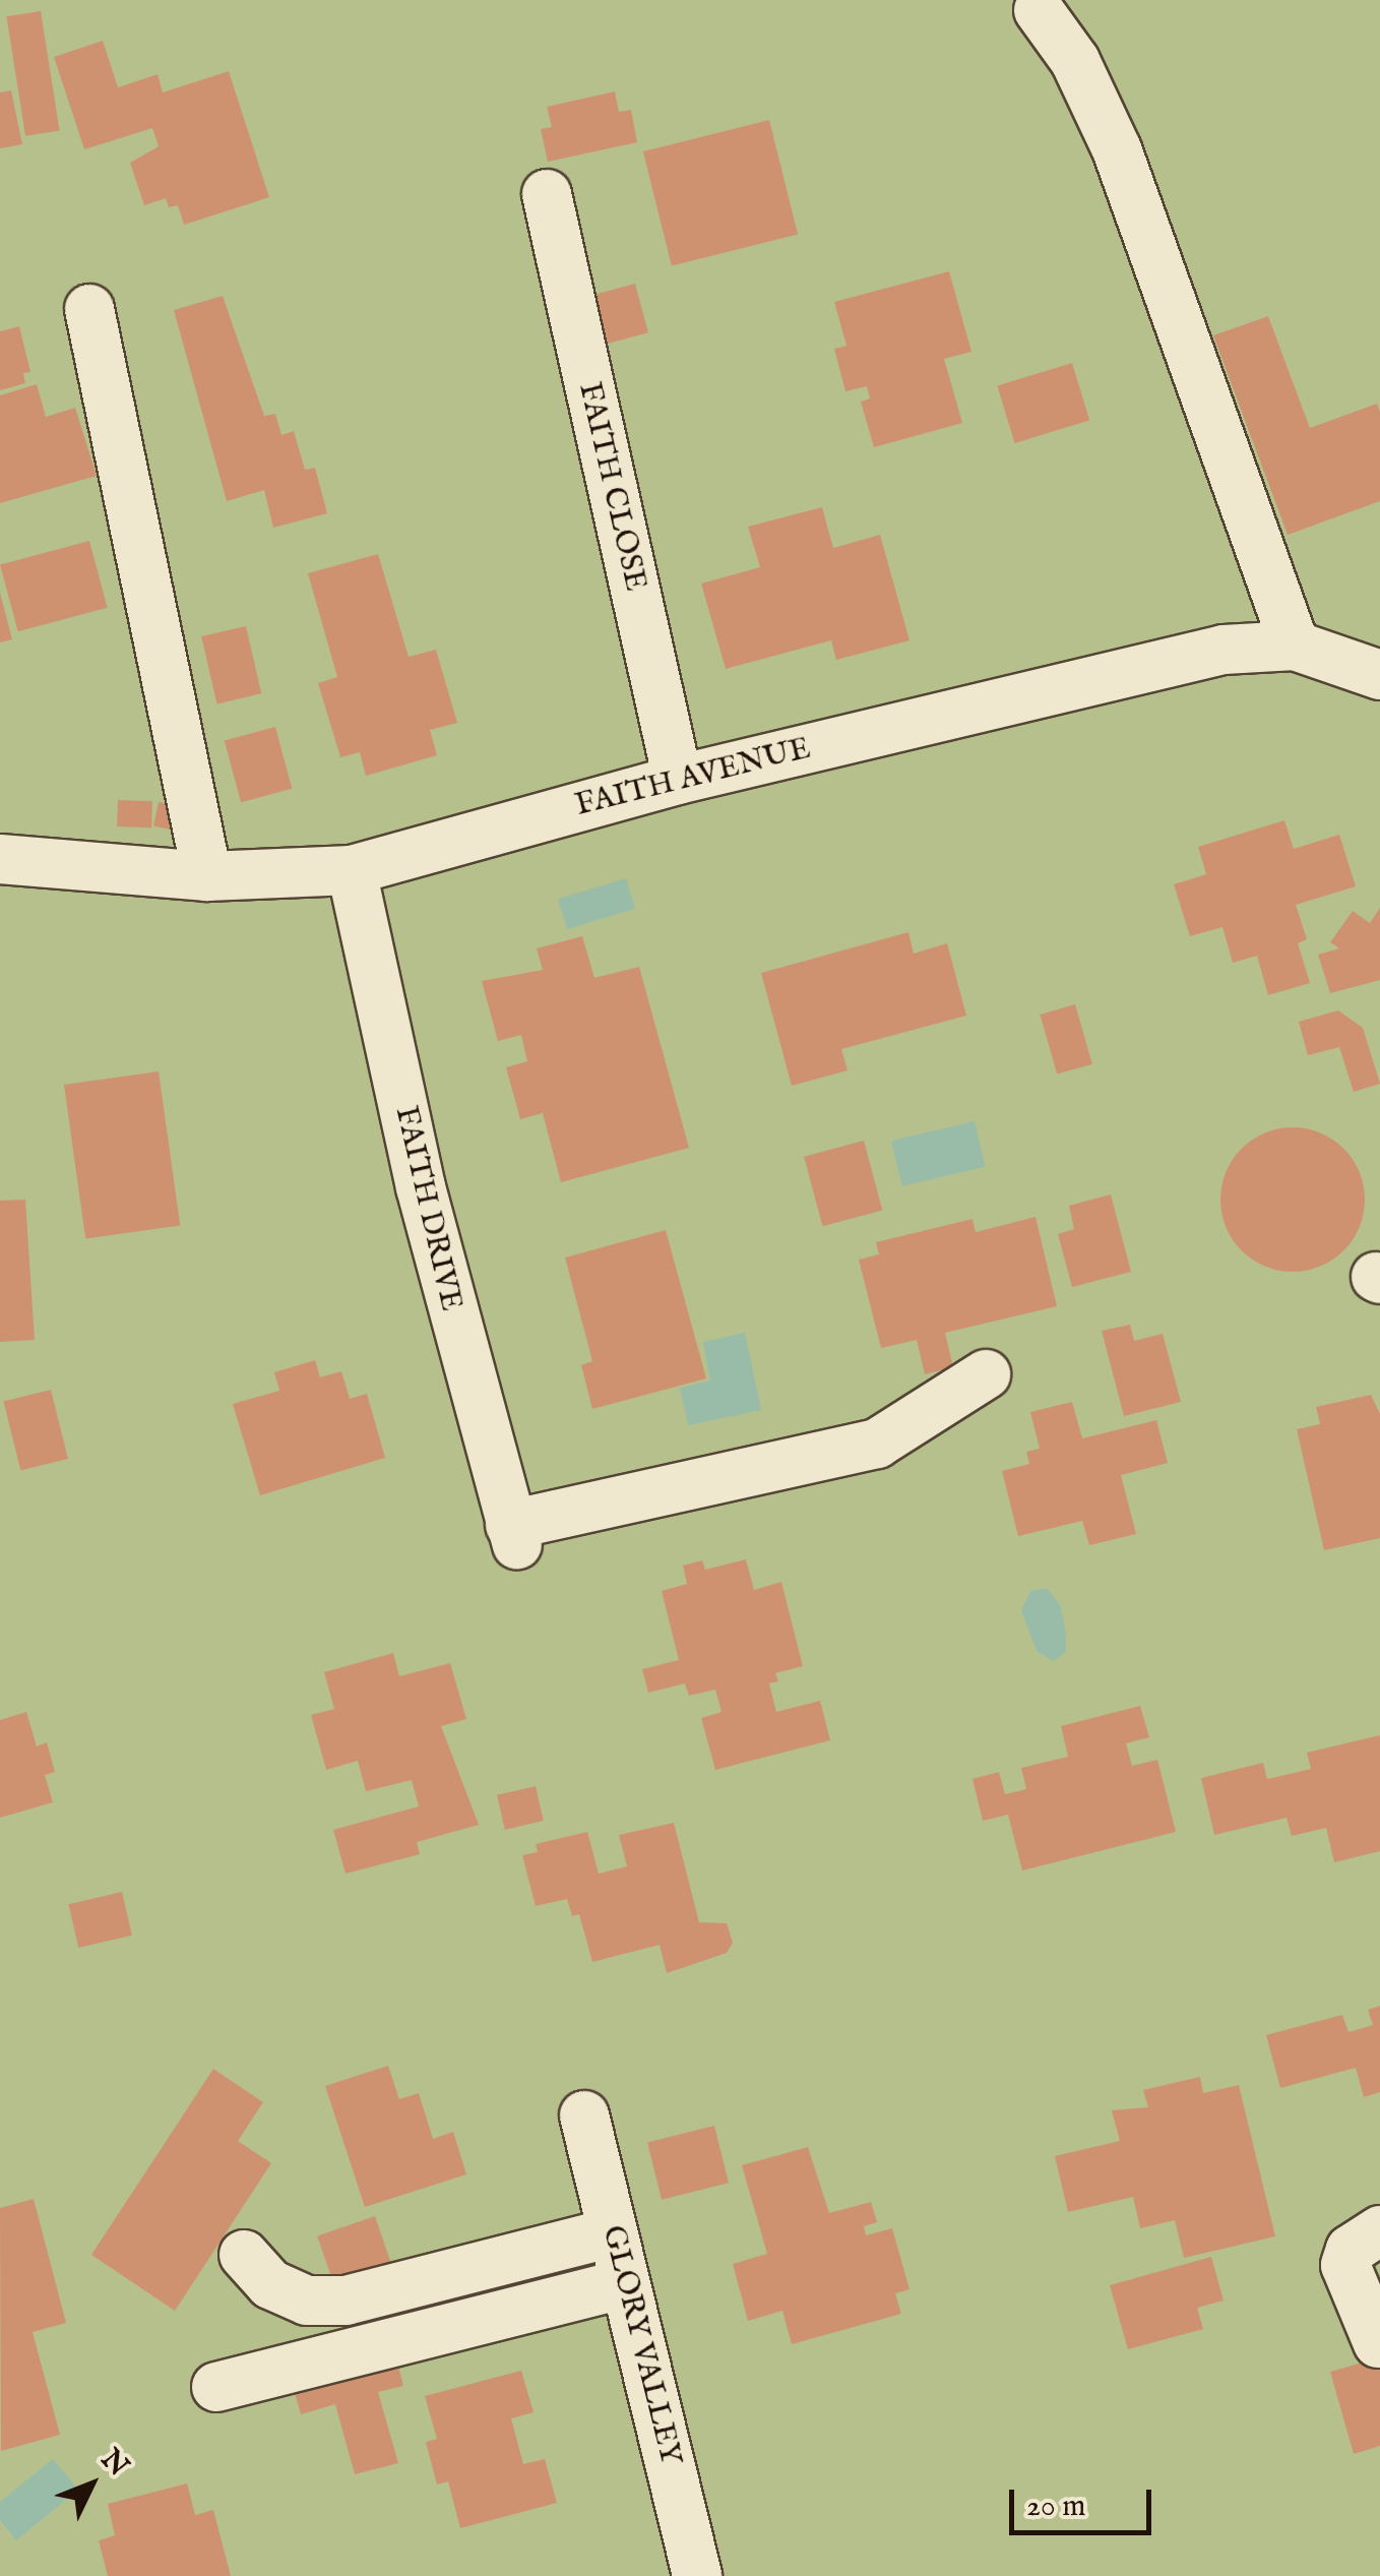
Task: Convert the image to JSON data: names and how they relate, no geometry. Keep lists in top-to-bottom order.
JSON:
{
  "streets": {
    "street": [
      "FAITH CLOSE",
      "FAITH AVENUE",
      "FAITH DRIVE",
      "GLORY VALLEY"
    ]
  },
  "crossings": [
    ["FAITH CLOSE", "FAITH AVENUE"],
    ["FAITH AVENUE", "FAITH DRIVE"]
  ],
  "scale_bar": "20 m",
  "north": "top right"
}
